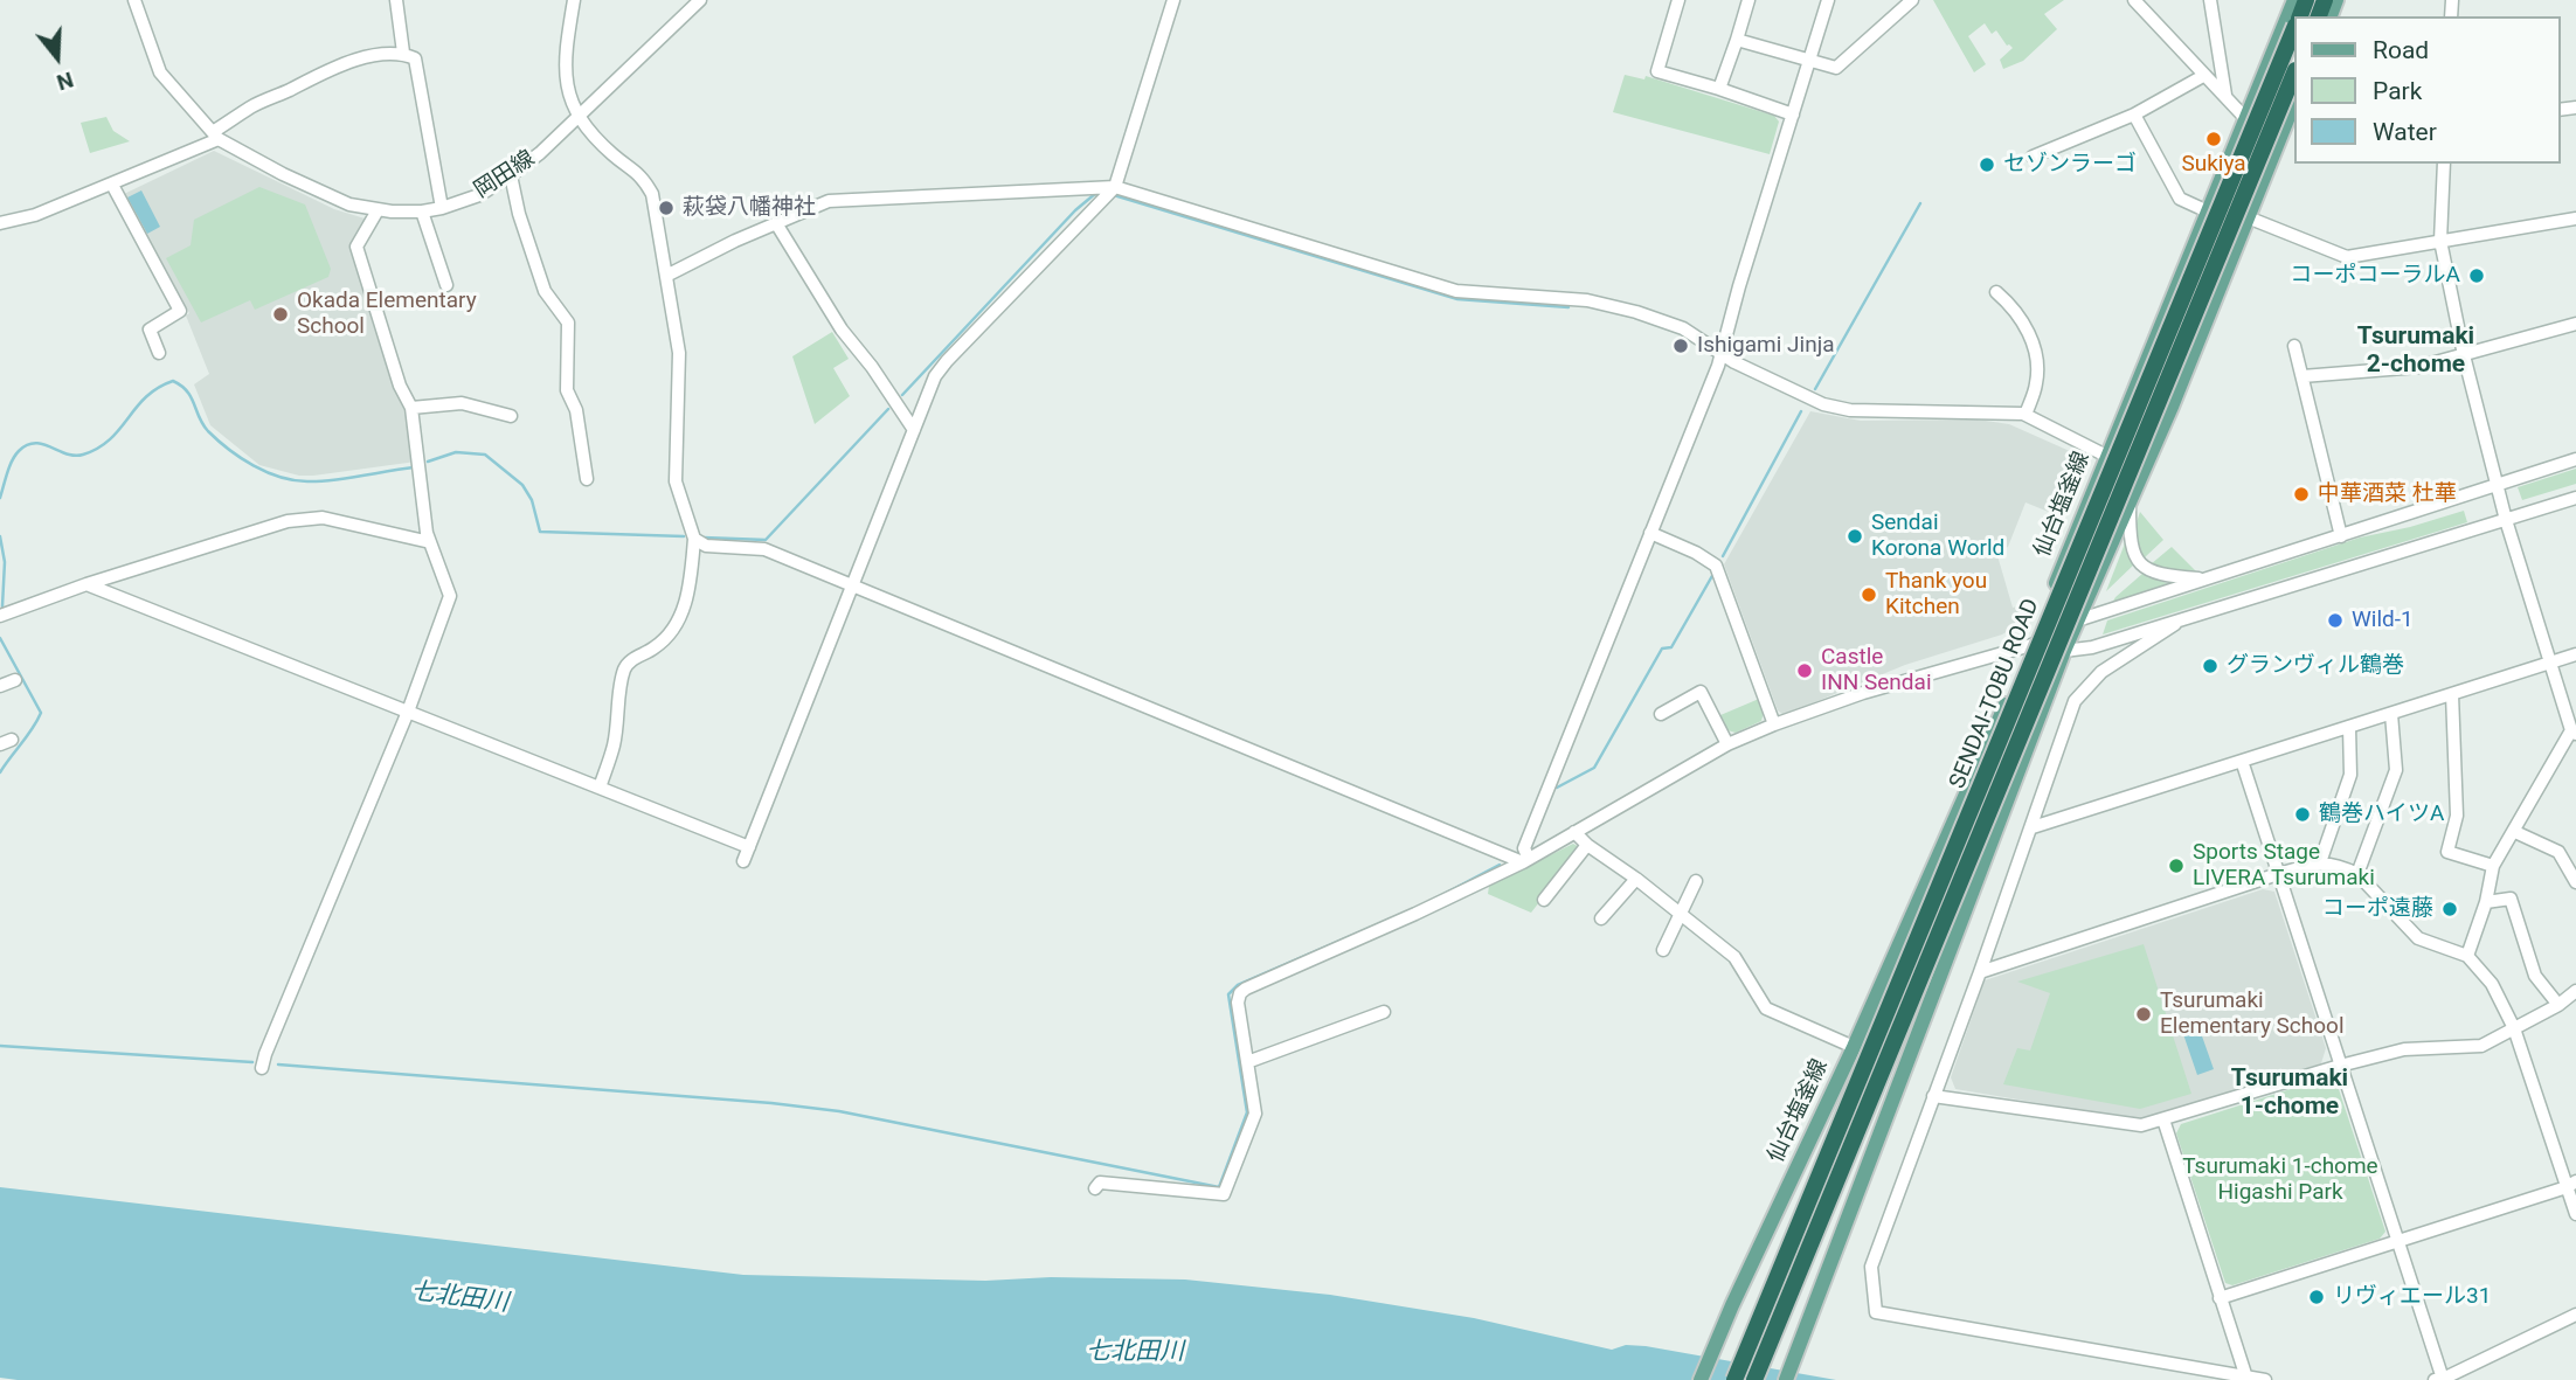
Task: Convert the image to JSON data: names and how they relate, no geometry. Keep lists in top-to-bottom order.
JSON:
{
  "streets": {
    "highway": ["SENDAI-TOBU ROAD"],
    "main road": ["仙台塩釜線"],
    "street": ["岡田線"]
  },
  "districts": ["Tsurumaki 2-chome", "Tsurumaki 1-chome"],
  "water": ["七北田川"],
  "parks": ["Tsurumaki 1-chome Higashi Park"],
  "places": [
    "Sukiya",
    "セゾンラーゴ",
    "萩袋八幡神社",
    "コーポコーラルA",
    "Okada Elementary School",
    "Ishigami Jinja",
    "中華酒菜 杜華",
    "Sendai Korona World",
    "Thank you Kitchen",
    "Wild-1",
    "グランヴィル鶴巻",
    "Castle INN Sendai",
    "鶴巻ハイツA",
    "Sports Stage LIVERA Tsurumaki",
    "コーポ遠藤",
    "Tsurumaki Elementary School",
    "リヴィエール31"
  ],
  "legend": ["Road", "Park", "Water"],
  "north": "bottom"
}
